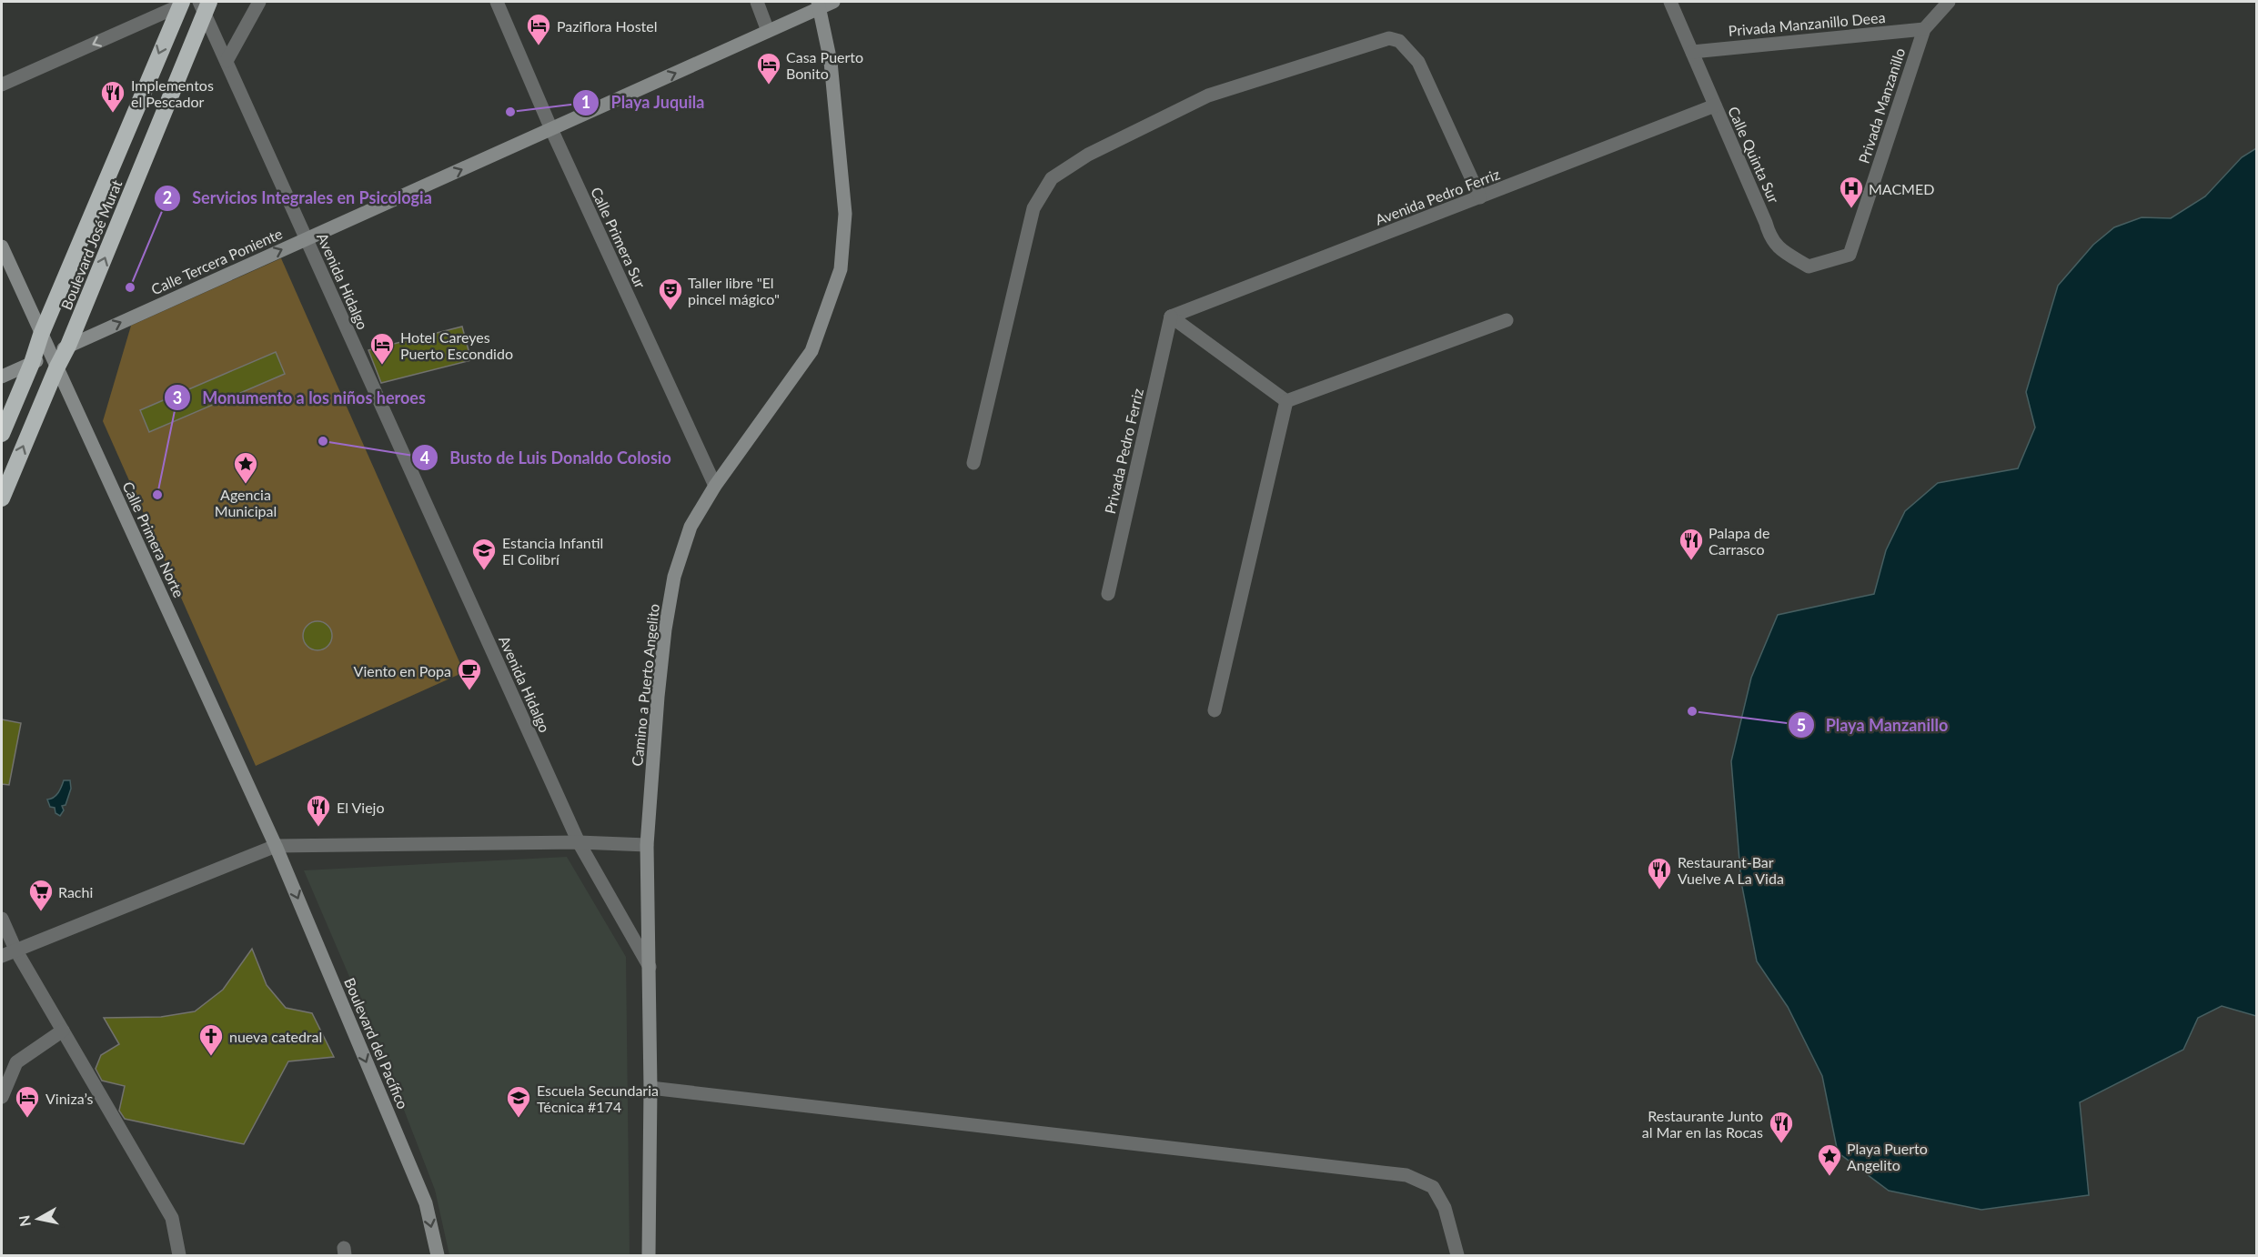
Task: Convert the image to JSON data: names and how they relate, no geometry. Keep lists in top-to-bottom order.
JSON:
{
  "streets": {
    "highway": ["Boulevard José Murat"],
    "street": [
      "Privada Manzanillo Deea",
      "Privada Manzanillo",
      "Calle Quinta Sur",
      "Avenida Pedro Ferriz",
      "Calle Primera Sur",
      "Calle Tercera Poniente",
      "Avenida Hidalgo",
      "Privada Pedro Ferriz",
      "Calle Primera Norte",
      "Camino a Puerto Angelito",
      "Boulevard del Pacífico"
    ]
  },
  "crossings": [
    ["Privada Manzanillo Deea", "Privada Manzanillo"],
    ["Privada Manzanillo Deea", "Calle Quinta Sur"],
    ["Privada Manzanillo", "Calle Quinta Sur"],
    ["Calle Quinta Sur", "Avenida Pedro Ferriz"],
    ["Avenida Pedro Ferriz", "Privada Pedro Ferriz"],
    ["Calle Primera Sur", "Calle Tercera Poniente"],
    ["Calle Primera Sur", "Camino a Puerto Angelito"],
    ["Boulevard José Murat", "Calle Tercera Poniente"],
    ["Boulevard José Murat", "Avenida Hidalgo"],
    ["Boulevard José Murat", "Calle Primera Norte"],
    ["Calle Tercera Poniente", "Avenida Hidalgo"],
    ["Calle Tercera Poniente", "Camino a Puerto Angelito"],
    ["Avenida Hidalgo", "Camino a Puerto Angelito"],
    ["Calle Primera Norte", "Boulevard del Pacífico"]
  ],
  "one_way": ["Calle Tercera Poniente", "Boulevard del Pacífico"],
  "places": {
    "hotel": [
      "Paziflora Hostel",
      "Casa Puerto Bonito",
      "Hotel Careyes Puerto Escondido",
      "Viniza’s"
    ],
    "other": [
      "Playa Juquila",
      "Servicios Integrales en Psicologia",
      "Busto de Luis Donaldo Colosio",
      "Monumento a los niños heroes",
      "Playa Manzanillo"
    ],
    "restaurant": [
      "Implementos el Pescador",
      "Palapa de Carrasco",
      "El Viejo",
      "Restaurant-Bar Vuelve A La Vida",
      "Restaurante Junto al Mar en las Rocas"
    ],
    "hospital": ["MACMED"],
    "theatre": ["Taller libre \"El pincel mágico\""],
    "place": ["Agencia Municipal", "Playa Puerto Angelito"],
    "school or university": ["Estancia Infantil El Colibrí", "Escuela Secundaria Técnica #174"],
    "cafe": ["Viento en Popa"],
    "supermarket": ["Rachi"],
    "church": ["nueva catedral"]
  },
  "north": "left"
}
